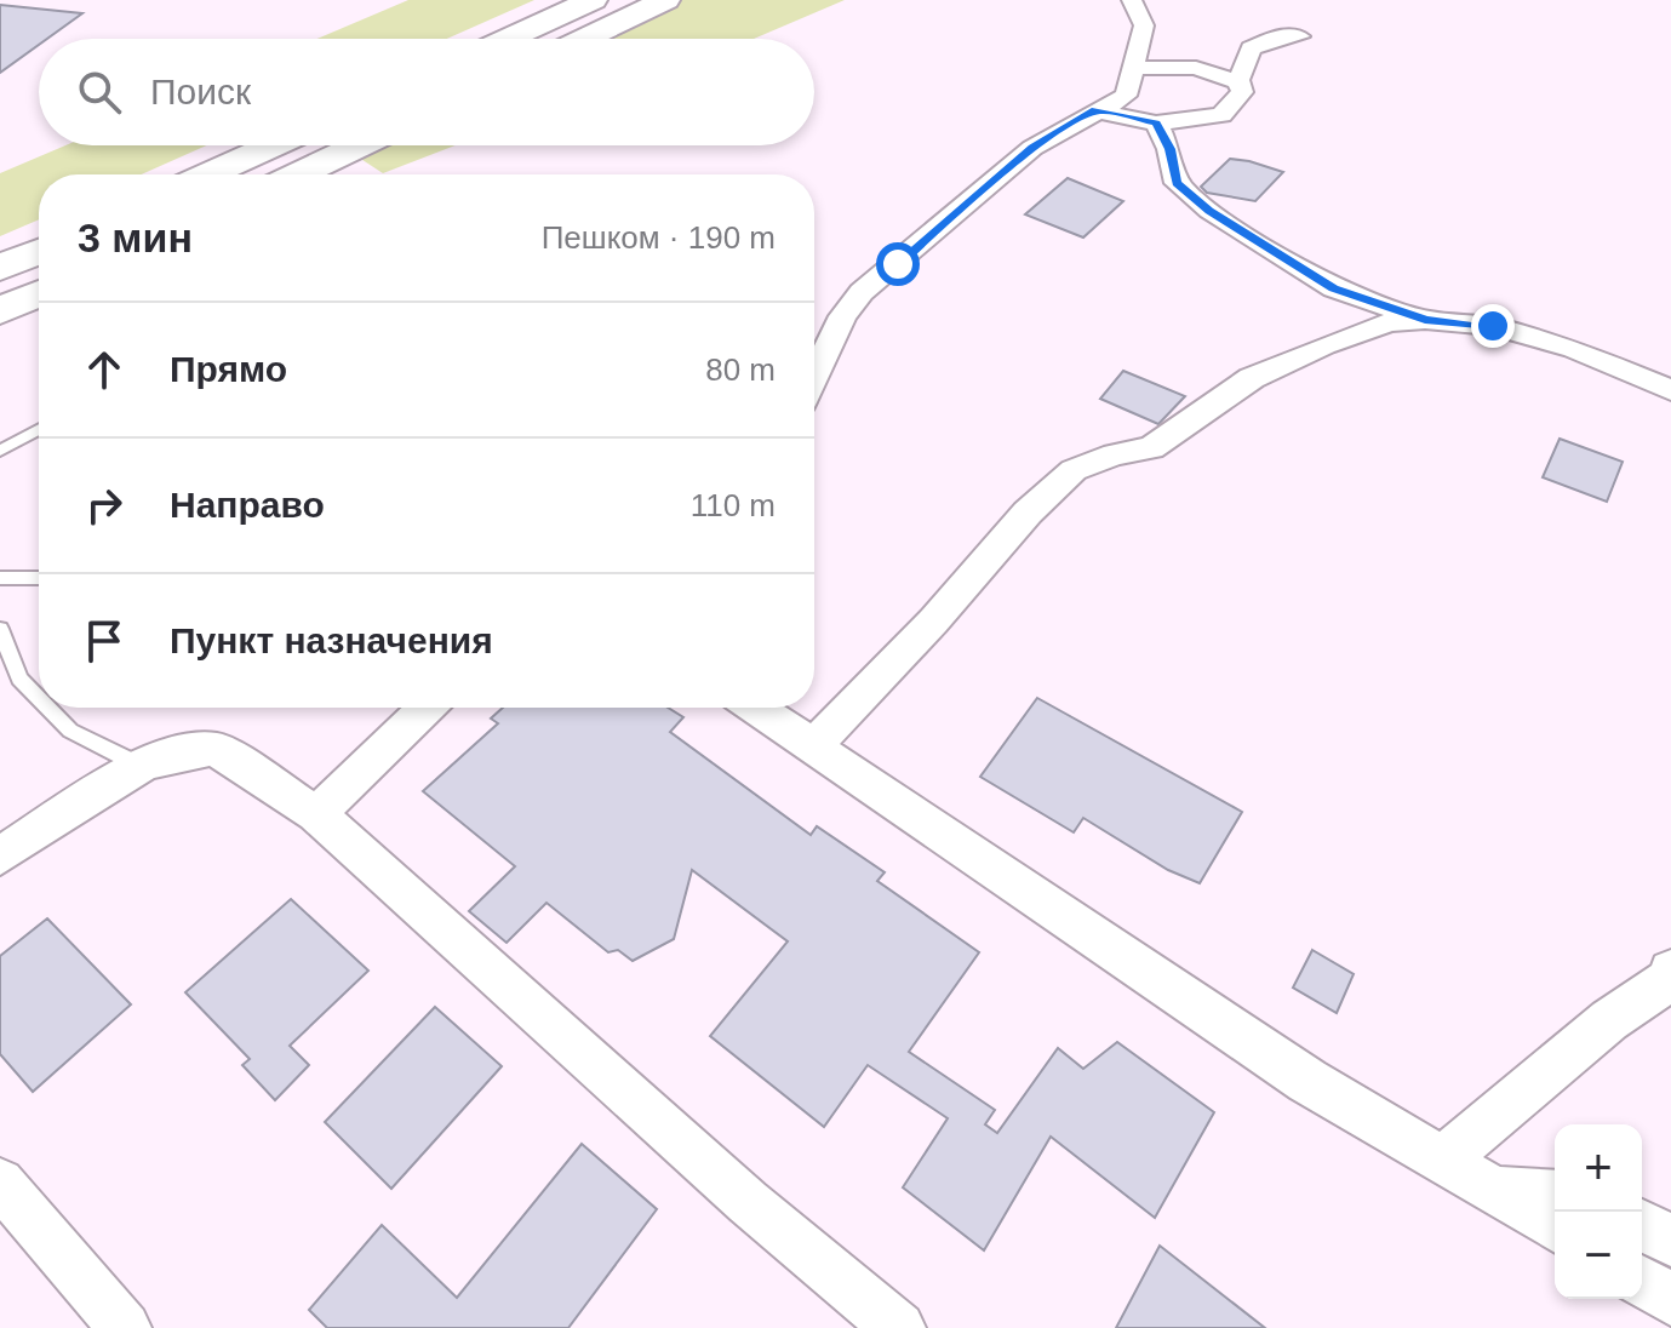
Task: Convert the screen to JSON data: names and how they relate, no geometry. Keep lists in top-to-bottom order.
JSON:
{
  "page": {
    "search": "Поиск",
    "heading": ["3 мин", "Пешком · 190 m"],
    "list": [
      ["Прямо", "80 m"],
      ["Направо", "110 m"],
      "Пункт назначения"
    ],
    "map_buttons": ["+", "−"]
  }
}
